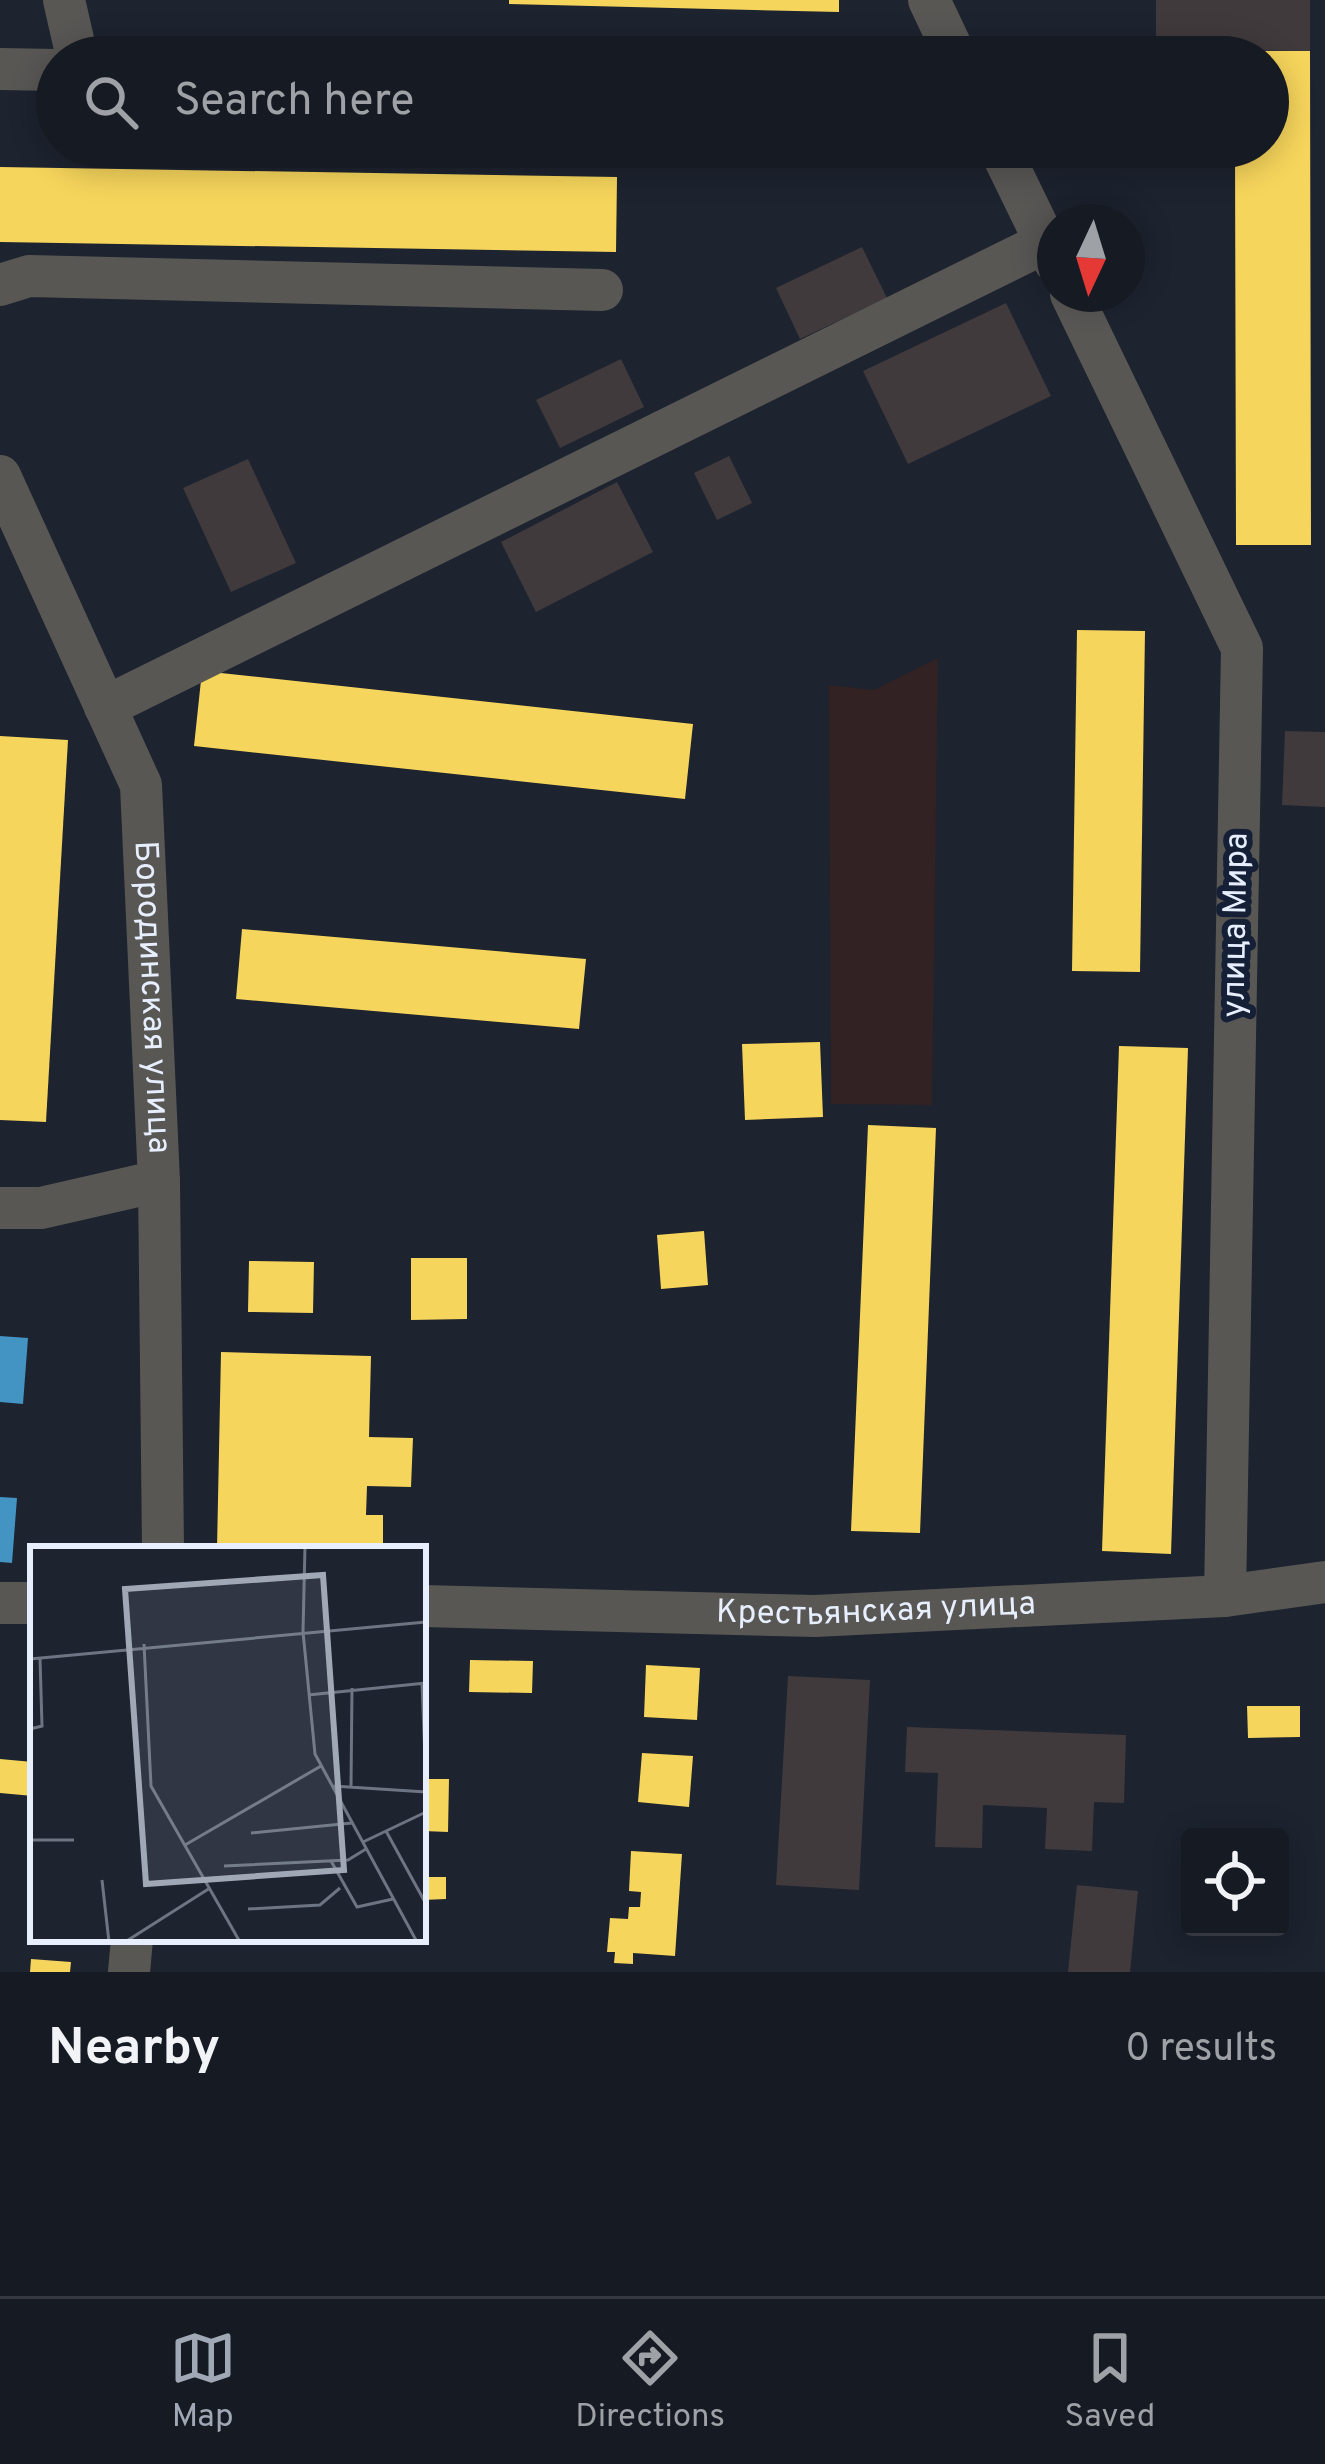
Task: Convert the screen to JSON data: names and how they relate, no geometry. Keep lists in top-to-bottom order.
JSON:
{
  "streets": {
    "street": ["улица Мира", "Бородинская улица", "Крестьянская улица"]
  },
  "crossings": [
    ["улица Мира", "Крестьянская улица"]
  ],
  "north": "bottom",
  "page": {
    "search": "Search here",
    "heading": ["Nearby", "0 results"],
    "nav": ["Map", "Directions", "Saved"]
  }
}
